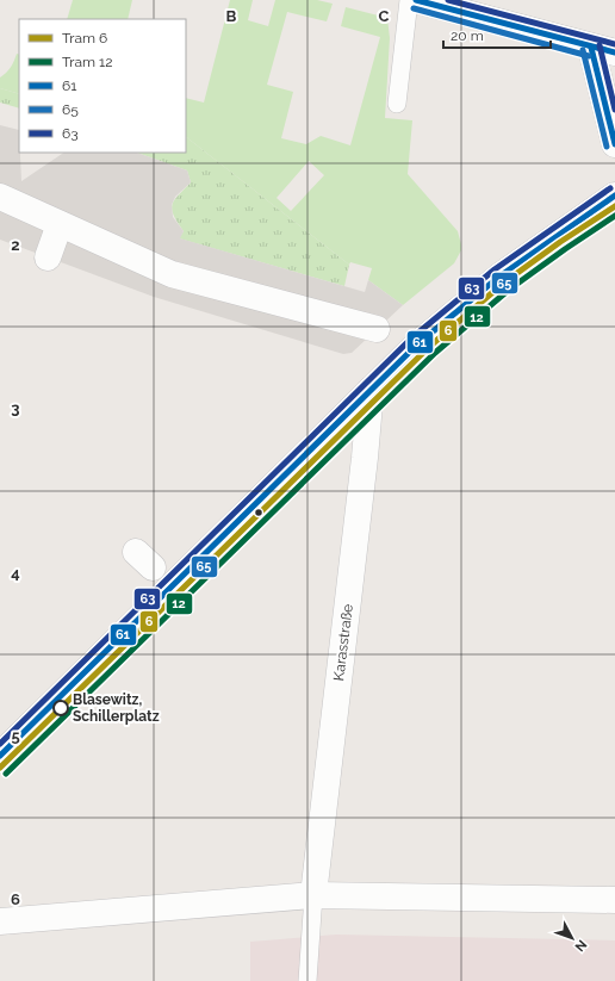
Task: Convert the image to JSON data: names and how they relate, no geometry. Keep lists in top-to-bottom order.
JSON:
{
  "streets": {
    "street": ["Karasstraße"]
  },
  "places": ["Blasewitz, Schillerplatz"],
  "lines": [
    "transit line 61",
    "transit line 63",
    "transit line 65",
    "tram line 6",
    "tram line 12"
  ],
  "legend": [
    "Tram 6",
    "Tram 12",
    "61",
    "65",
    "63"
  ],
  "scale_bar": "20 m",
  "north": "bottom right",
  "grid": {
    "columns": ["B", "C"],
    "rows": [
      "2",
      "3",
      "4",
      "5",
      "6"
    ]
  }
}
